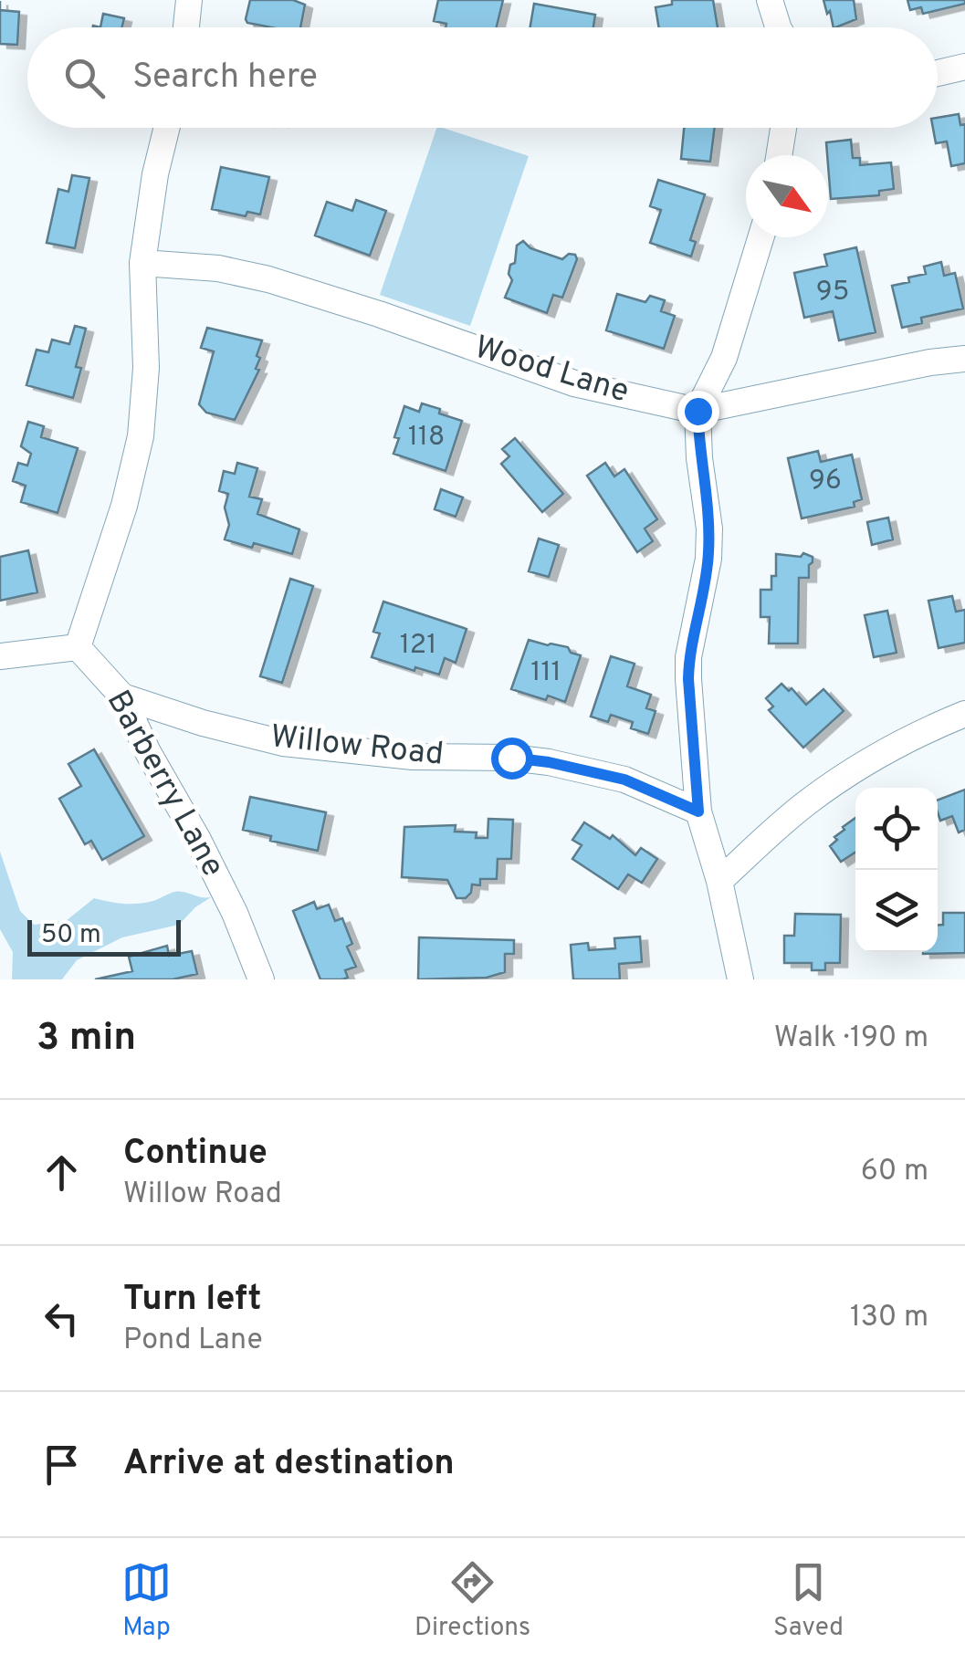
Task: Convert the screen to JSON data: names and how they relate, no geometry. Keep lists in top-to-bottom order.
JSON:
{
  "streets": {
    "street": ["Wood Lane", "Willow Road", "Barberry Lane"]
  },
  "crossings": [
    ["Willow Road", "Barberry Lane"]
  ],
  "house_numbers": [
    "95",
    "118",
    "96",
    "121",
    "111"
  ],
  "scale_bar": "50 m",
  "north": "bottom right",
  "page": {
    "search": "Search here",
    "scale": "50 m",
    "heading": ["3 min", "Walk · 190 m"],
    "list": [
      ["Continue", "Willow Road", "60 m"],
      ["Turn left", "Pond Lane", "130 m"],
      "Arrive at destination"
    ],
    "nav": ["Map", "Directions", "Saved"]
  }
}
